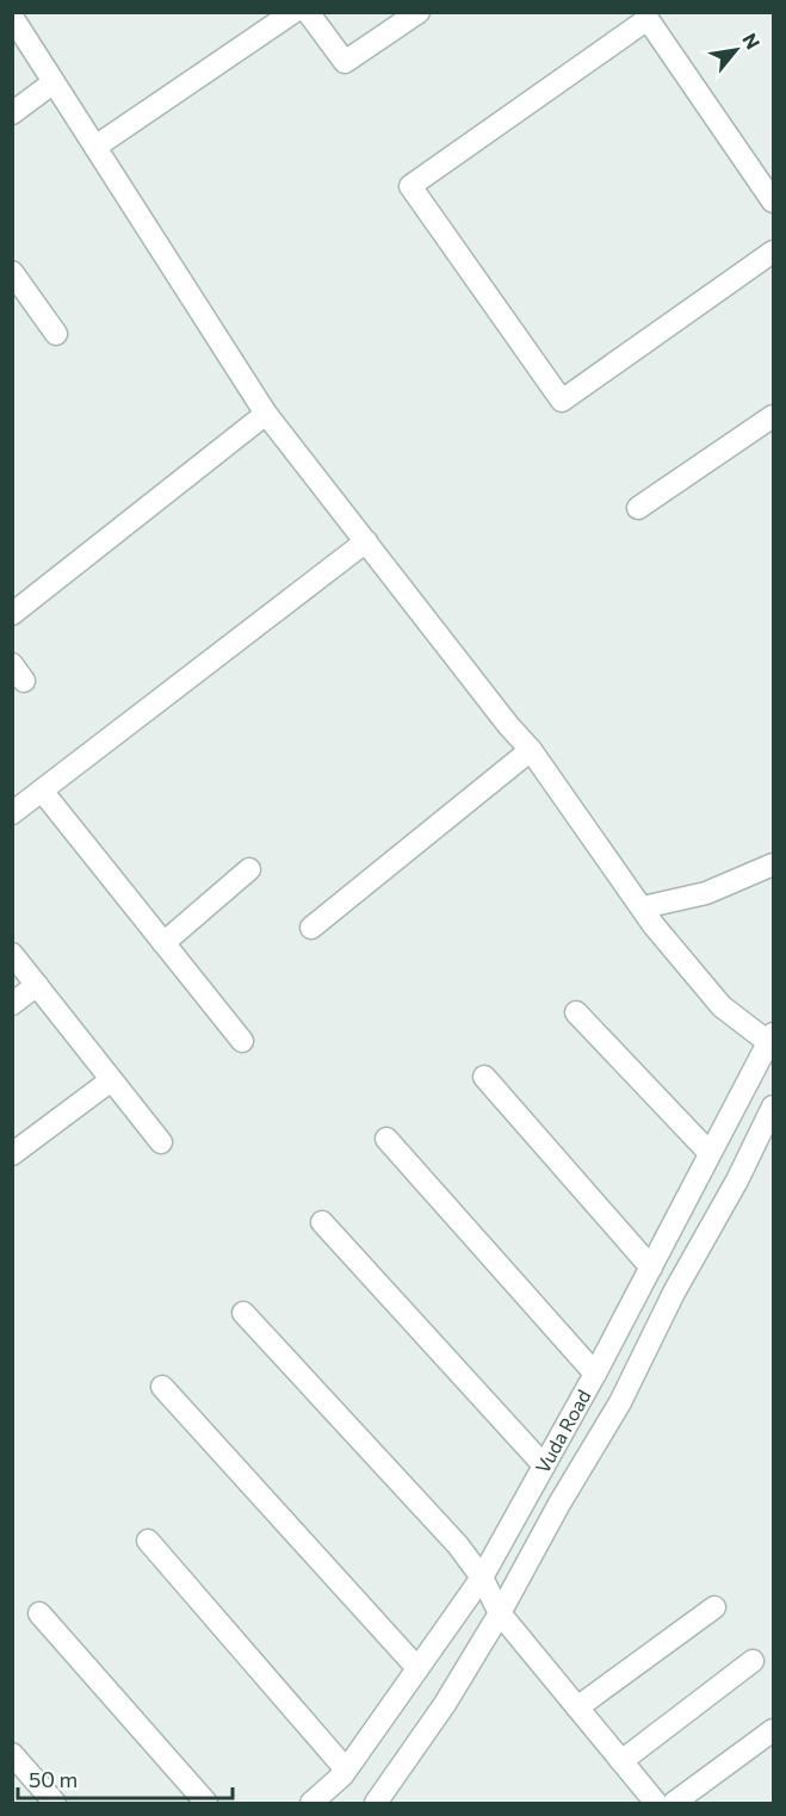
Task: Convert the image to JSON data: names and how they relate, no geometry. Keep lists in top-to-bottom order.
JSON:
{
  "streets": {
    "street": ["Vuda Road"]
  },
  "scale_bar": "50 m",
  "north": "top right"
}
